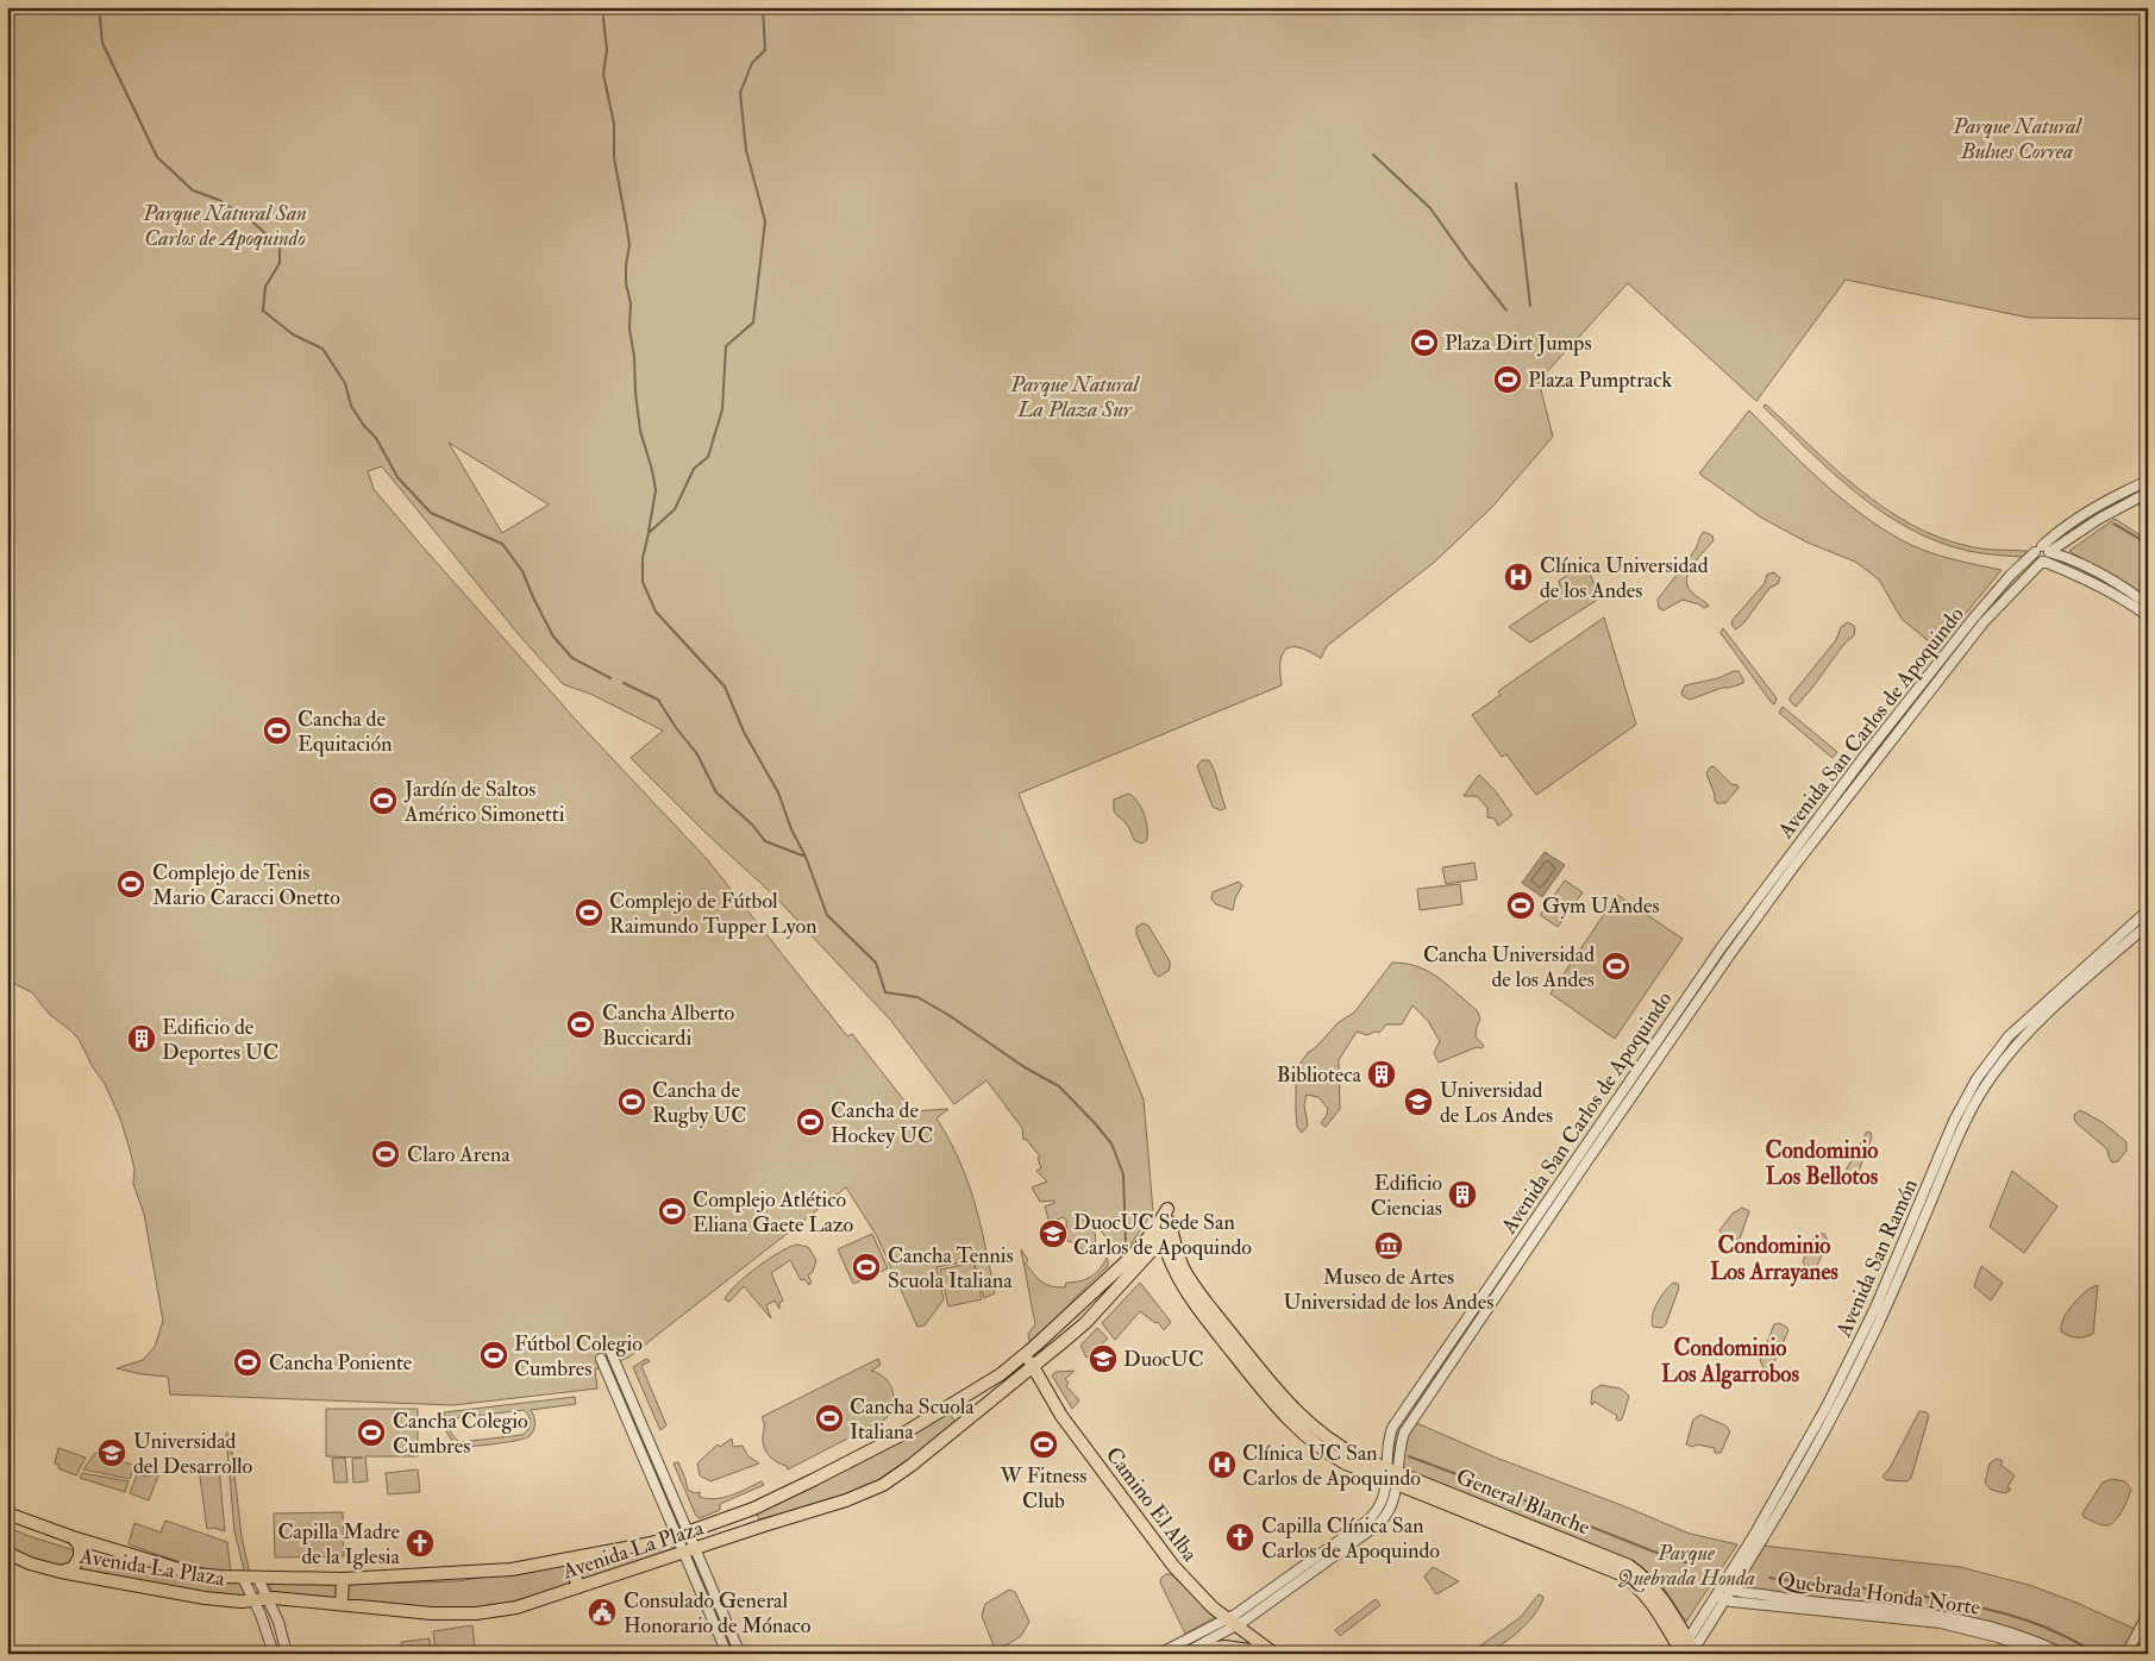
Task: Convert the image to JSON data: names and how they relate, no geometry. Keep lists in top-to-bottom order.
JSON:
{
  "streets": {
    "main road": ["General Blanche", "Camino El Alba", "Avenida La Plaza"],
    "street": ["Avenida San Carlos de Apoquindo", "Avenida San Ramón", "Quebrada Honda Norte"]
  },
  "crossings": [
    ["Avenida San Carlos de Apoquindo", "General Blanche"],
    ["Avenida San Carlos de Apoquindo", "Camino El Alba"],
    ["Avenida San Ramón", "General Blanche"],
    ["Avenida San Ramón", "Quebrada Honda Norte"],
    ["Camino El Alba", "Avenida La Plaza"]
  ],
  "districts": ["Condominio Los Bellotos", "Condominio Los Arrayanes", "Condominio Los Algarrobos"],
  "parks": [
    "Parque Natural Bulnes Correa",
    "Parque Natural San Carlos de Apoquindo",
    "Parque Natural La Plaza Sur",
    "Parque Quebrada Honda"
  ],
  "places": {
    "sports": [
      "Plaza Dirt Jumps",
      "Plaza Pumptrack",
      "Cancha de Equitación",
      "Jardín de Saltos Américo Simonetti",
      "Complejo de Tenis Mario Caracci Onetto",
      "Gym UAndes",
      "Complejo de Fútbol Raimundo Tupper Lyon",
      "Cancha Universidad de los Andes",
      "Cancha Alberto Buccicardi",
      "Cancha de Rugby UC",
      "Cancha de Hockey UC",
      "Claro Arena",
      "Complejo Atlético Eliana Gaete Lazo",
      "Cancha Tennis Scuola Italiana",
      "Fútbol Colegio Cumbres",
      "Cancha Poniente",
      "Cancha Scuola Italiana",
      "Cancha Colegio Cumbres",
      "W Fitness Club"
    ],
    "hospital": ["Clínica Universidad de los Andes", "Clínica UC San Carlos de Apoquindo"],
    "building": ["Edificio de Deportes UC", "Biblioteca", "Edificio Ciencias"],
    "school or university": [
      "Universidad de Los Andes",
      "DuocUC Sede San Carlos de Apoquindo",
      "DuocUC",
      "Universidad del Desarrollo"
    ],
    "museum": ["Museo de Artes Universidad de los Andes"],
    "church": ["Capilla Clínica San Carlos de Apoquindo", "Capilla Madre de la Iglesia"],
    "public building": ["Consulado General Honorario de Mónaco"]
  }
}
